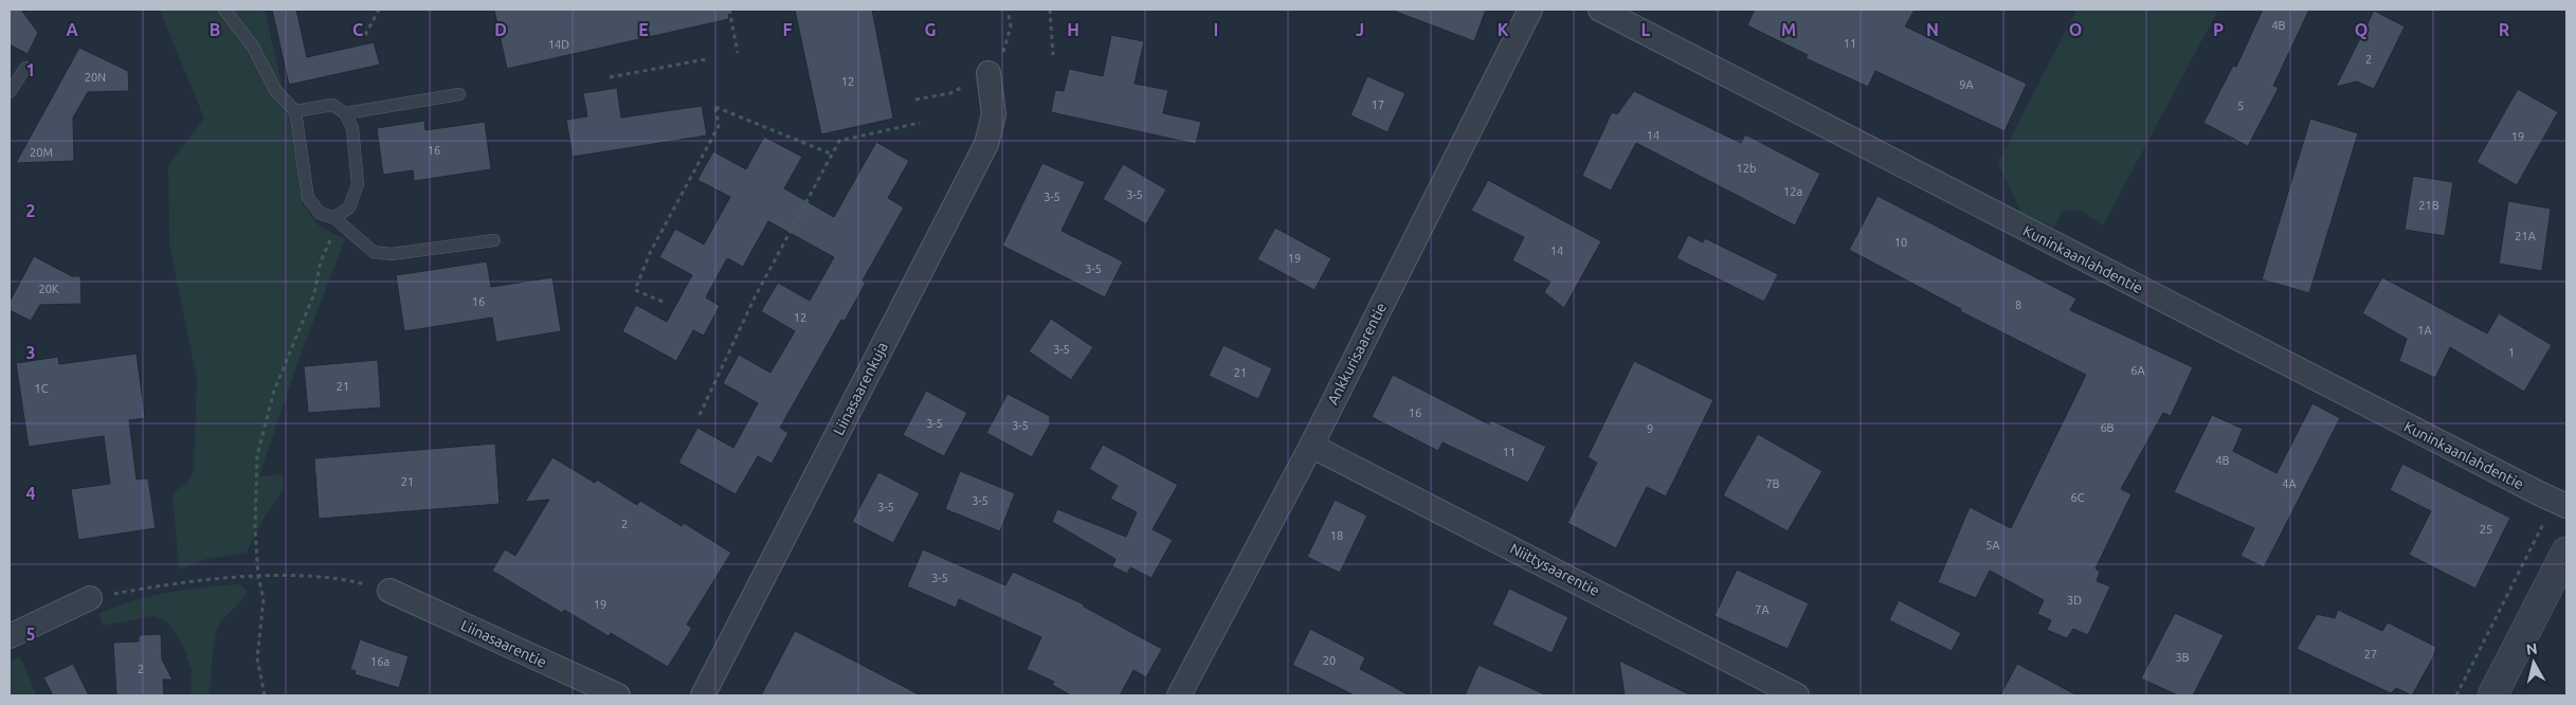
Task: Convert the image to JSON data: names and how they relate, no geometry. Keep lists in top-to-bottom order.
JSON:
{
  "streets": {
    "street": [
      "Kuninkaanlahdentie",
      "Ankkurisaarentie",
      "Liinasaarenkuja",
      "Niittysaarentie",
      "Liinasaarentie"
    ]
  },
  "crossings": [
    ["Ankkurisaarentie", "Niittysaarentie"]
  ],
  "house_numbers": [
    "4B",
    "11",
    "14D",
    "2",
    "20N",
    "12",
    "9A",
    "17",
    "5",
    "14",
    "19",
    "16",
    "20M",
    "12b",
    "12a",
    "3-5",
    "3-5",
    "21B",
    "21A",
    "10",
    "14",
    "19",
    "3-5",
    "20K",
    "16",
    "8",
    "12",
    "1A",
    "3-5",
    "1",
    "6A",
    "21",
    "21",
    "1C",
    "16",
    "3-5",
    "3-5",
    "6B",
    "9",
    "11",
    "4B",
    "21",
    "7B",
    "4A",
    "6C",
    "3-5",
    "3-5",
    "2",
    "25",
    "18",
    "5A",
    "3-5",
    "3D",
    "19",
    "7A",
    "27",
    "3B",
    "20",
    "16a",
    "2"
  ],
  "north": "top",
  "grid": {
    "columns": [
      "A",
      "B",
      "C",
      "D",
      "E",
      "F",
      "G",
      "H",
      "I",
      "J",
      "K",
      "L",
      "M",
      "N",
      "O",
      "P",
      "Q",
      "R"
    ],
    "rows": [
      "1",
      "2",
      "3",
      "4",
      "5"
    ]
  }
}
